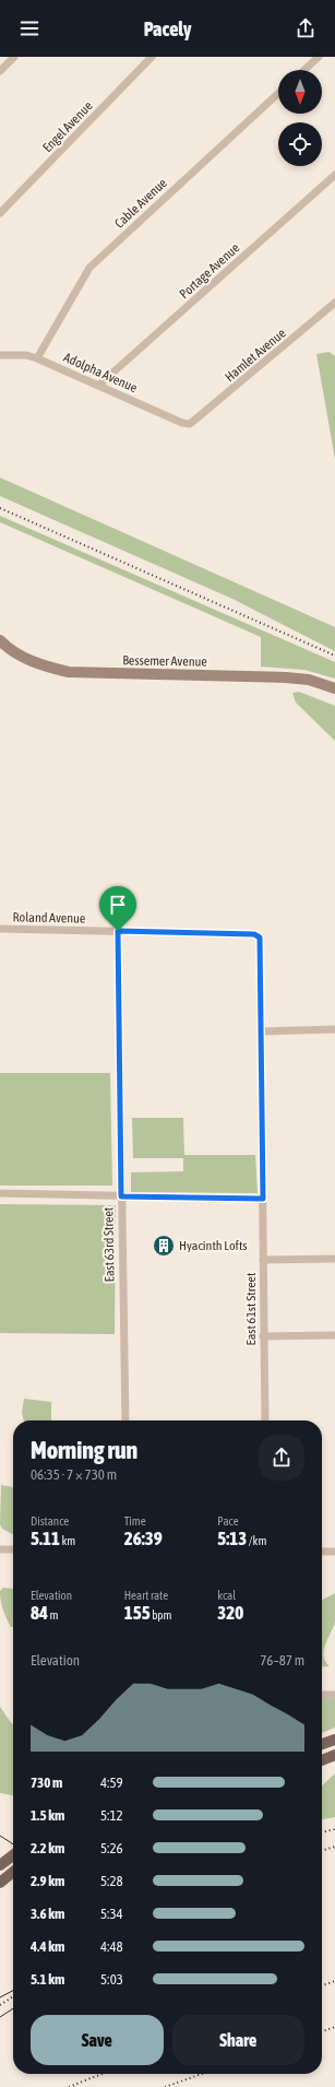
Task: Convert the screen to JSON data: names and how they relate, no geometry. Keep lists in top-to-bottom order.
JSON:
{
  "streets": {
    "street": [
      "Engel Avenue",
      "Cable Avenue",
      "Portage Avenue",
      "Hamlet Avenue",
      "Adolpha Avenue",
      "Bessemer Avenue",
      "Roland Avenue",
      "East 63rd Street",
      "East 61st Street"
    ]
  },
  "crossings": [
    ["Cable Avenue", "Adolpha Avenue"],
    ["Portage Avenue", "Adolpha Avenue"],
    ["Hamlet Avenue", "Adolpha Avenue"],
    ["Roland Avenue", "East 63rd Street"],
    ["Roland Avenue", "East 61st Street"]
  ],
  "places": {
    "building": ["Hyacinth Lofts"]
  },
  "north": "bottom",
  "page": {
    "header": "Pacely",
    "heading": ["Morning run", "06:35 · 7 × 730 m"],
    "stats": [
      ["Distance", "5.11 km"],
      ["Time", "26:39"],
      ["Pace", "5:13 /km"],
      ["Elevation", "84 m"],
      ["Heart rate", "155 bpm"],
      ["kcal", "320"]
    ],
    "chart": ["Elevation", "76–87 m"],
    "list": [
      {
        "name": "730 m",
        "note": "4:59"
      },
      {
        "name": "1.5 km",
        "note": "5:12"
      },
      {
        "name": "2.2 km",
        "note": "5:26"
      },
      {
        "name": "2.9 km",
        "note": "5:28"
      },
      {
        "name": "3.6 km",
        "note": "5:34"
      },
      {
        "name": "4.4 km",
        "note": "4:48"
      },
      {
        "name": "5.1 km",
        "note": "5:03"
      }
    ],
    "buttons": ["Save", "Share"]
  }
}
